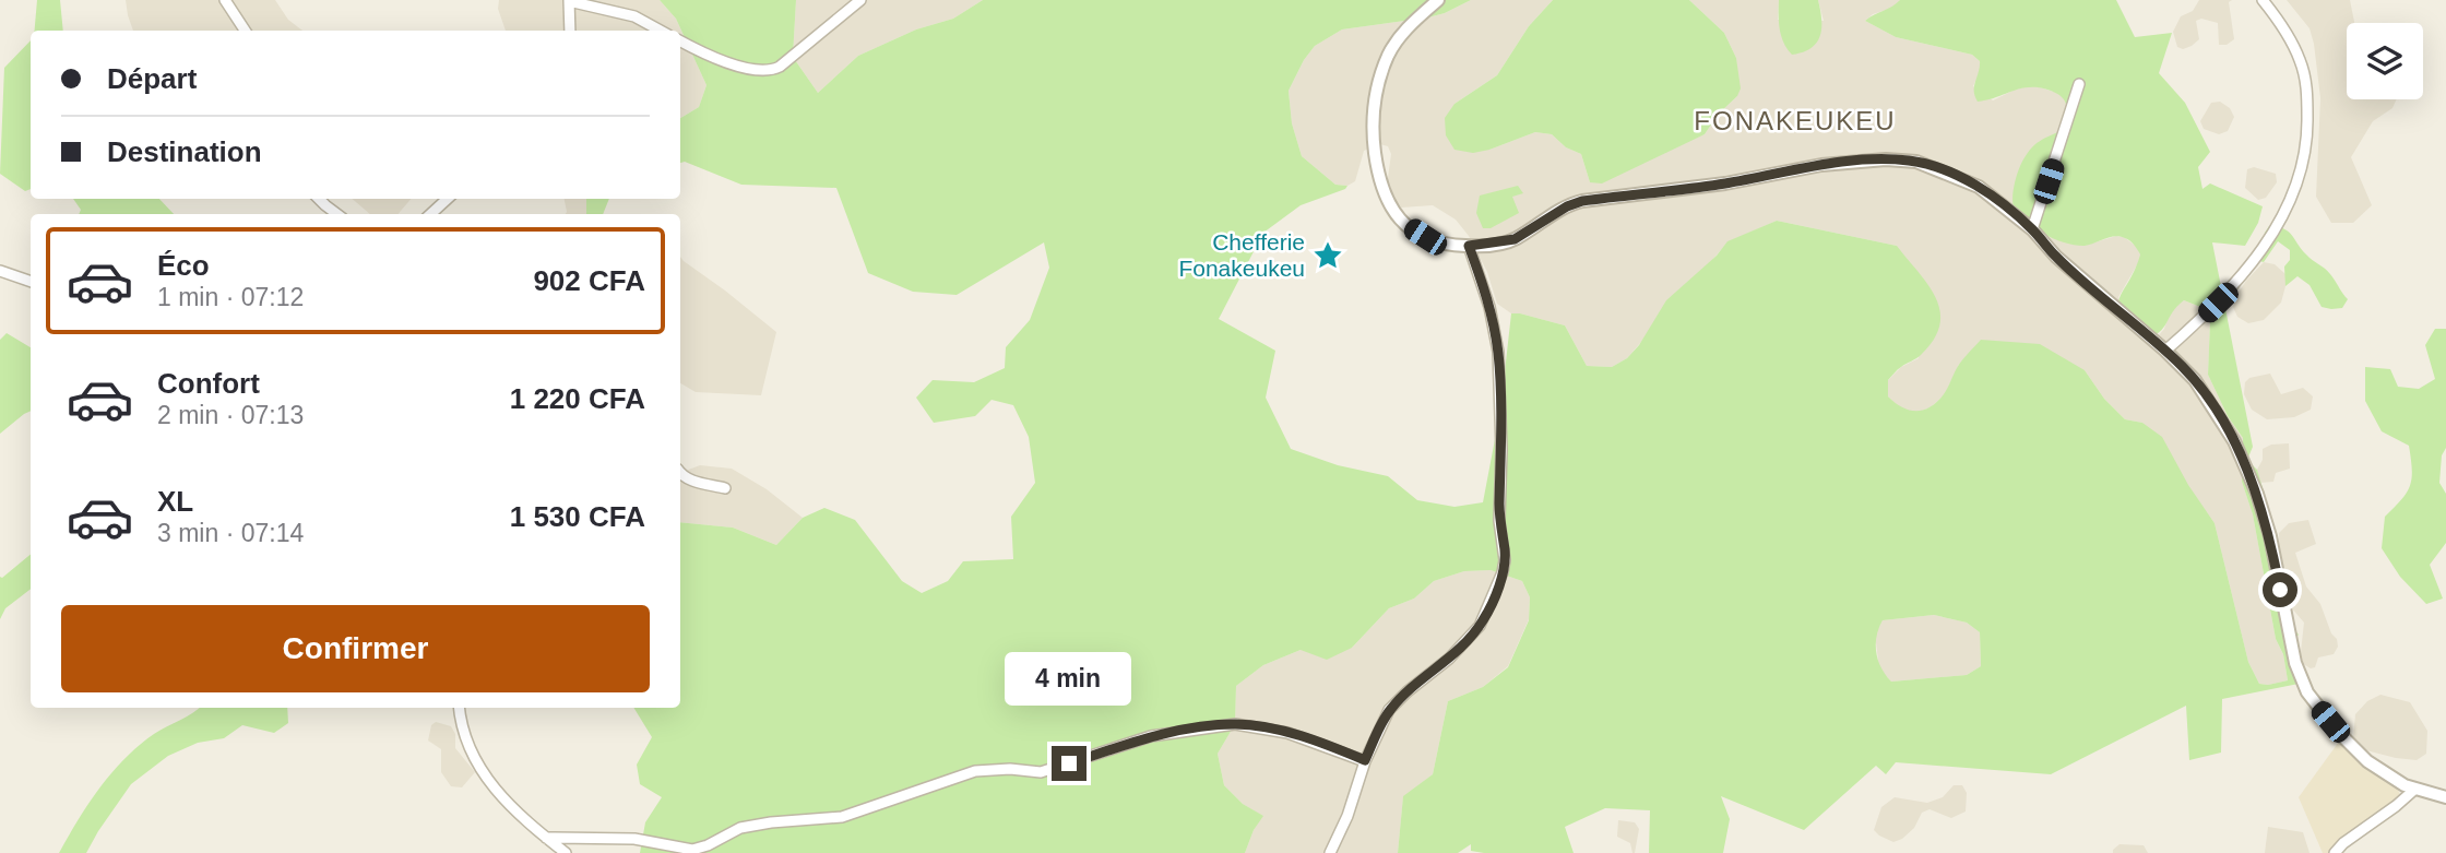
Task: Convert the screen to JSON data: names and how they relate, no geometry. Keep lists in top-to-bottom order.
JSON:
{
  "districts": ["FONAKEUKEU"],
  "places": {
    "place": ["Chefferie Fonakeukeu"]
  },
  "page": {
    "banner": ["Départ", "Destination"],
    "list": [
      {
        "name": "Éco",
        "note": "1 min · 07:12",
        "value": "902 CFA"
      },
      {
        "name": "Confort",
        "note": "2 min · 07:13",
        "value": "1 220 CFA"
      },
      {
        "name": "XL",
        "note": "3 min · 07:14",
        "value": "1 530 CFA"
      }
    ],
    "buttons": "Confirmer",
    "bubble": "4 min"
  }
}
